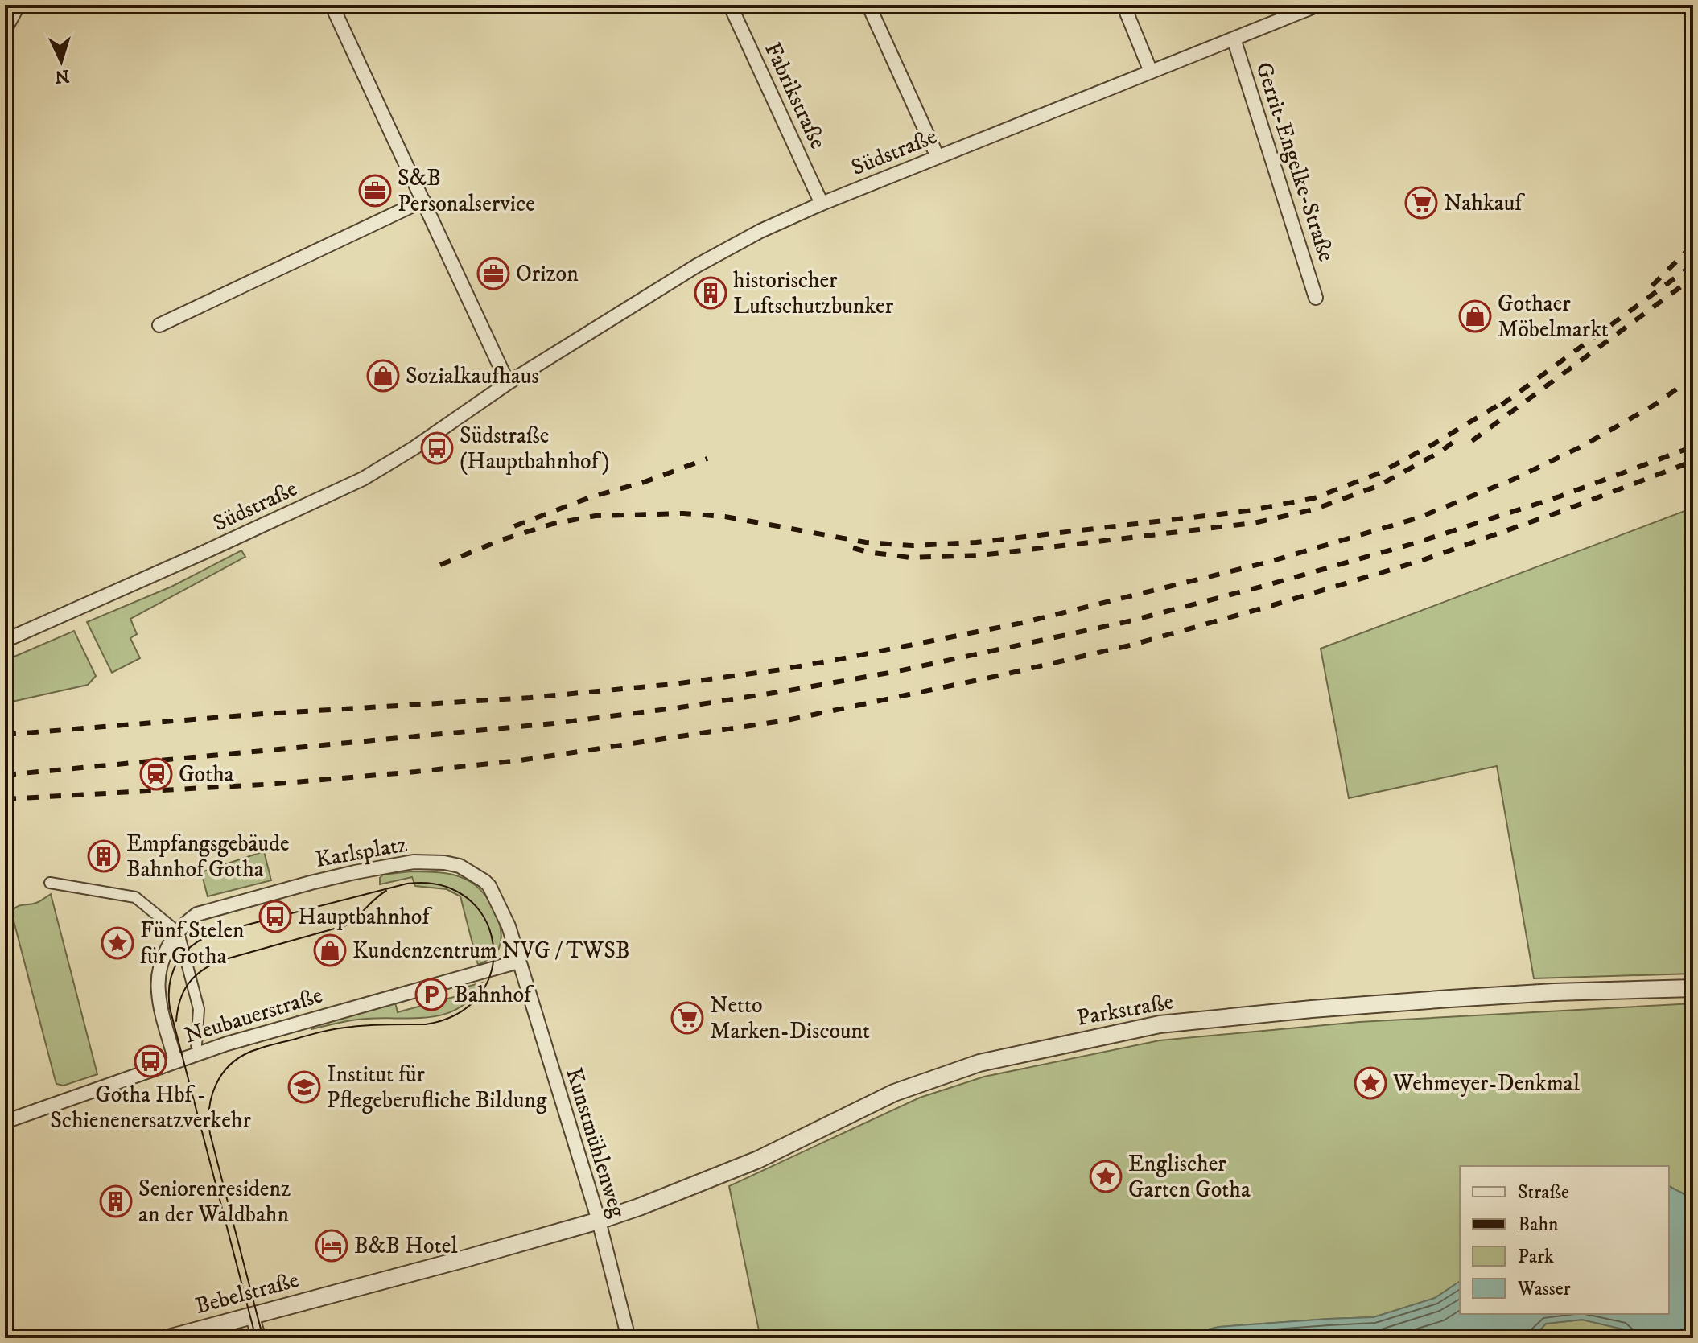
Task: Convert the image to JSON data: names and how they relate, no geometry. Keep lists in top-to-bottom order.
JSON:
{
  "streets": {
    "street": [
      "Fabrikstraße",
      "Südstraße",
      "Gerrit-Engelke-Straße",
      "Karlsplatz",
      "Parkstraße",
      "Neubauerstraße",
      "Kunstmühlenweg",
      "Bebelstraße"
    ]
  },
  "crossings": [
    ["Fabrikstraße", "Südstraße"],
    ["Südstraße", "Gerrit-Engelke-Straße"],
    ["Karlsplatz", "Neubauerstraße"],
    ["Karlsplatz", "Kunstmühlenweg"],
    ["Parkstraße", "Kunstmühlenweg"],
    ["Parkstraße", "Bebelstraße"],
    ["Neubauerstraße", "Kunstmühlenweg"],
    ["Kunstmühlenweg", "Bebelstraße"]
  ],
  "places": {
    "office": ["S&B Personalservice", "Orizon"],
    "supermarket": ["Nahkauf", "Netto Marken-Discount"],
    "building": ["historischer Luftschutzbunker", "Empfangsgebäude Bahnhof Gotha", "Seniorenresidenz an der Waldbahn"],
    "shop": ["Gothaer Möbelmarkt", "Sozialkaufhaus", "Kundenzentrum NVG / TWSB"],
    "bus stop": ["Südstraße (Hauptbahnhof)", "Hauptbahnhof", "Gotha Hbf - Schienenersatzverkehr"],
    "station": ["Gotha"],
    "place": ["Fünf Stelen für Gotha", "Wehmeyer-Denkmal", "Englischer Garten Gotha"],
    "parking": ["Bahnhof"],
    "school or university": ["Institut für Pflegeberufliche Bildung"],
    "hotel": ["B&B Hotel"]
  },
  "legend": [
    "Straße",
    "Bahn",
    "Park",
    "Wasser"
  ],
  "north": "bottom"
}
